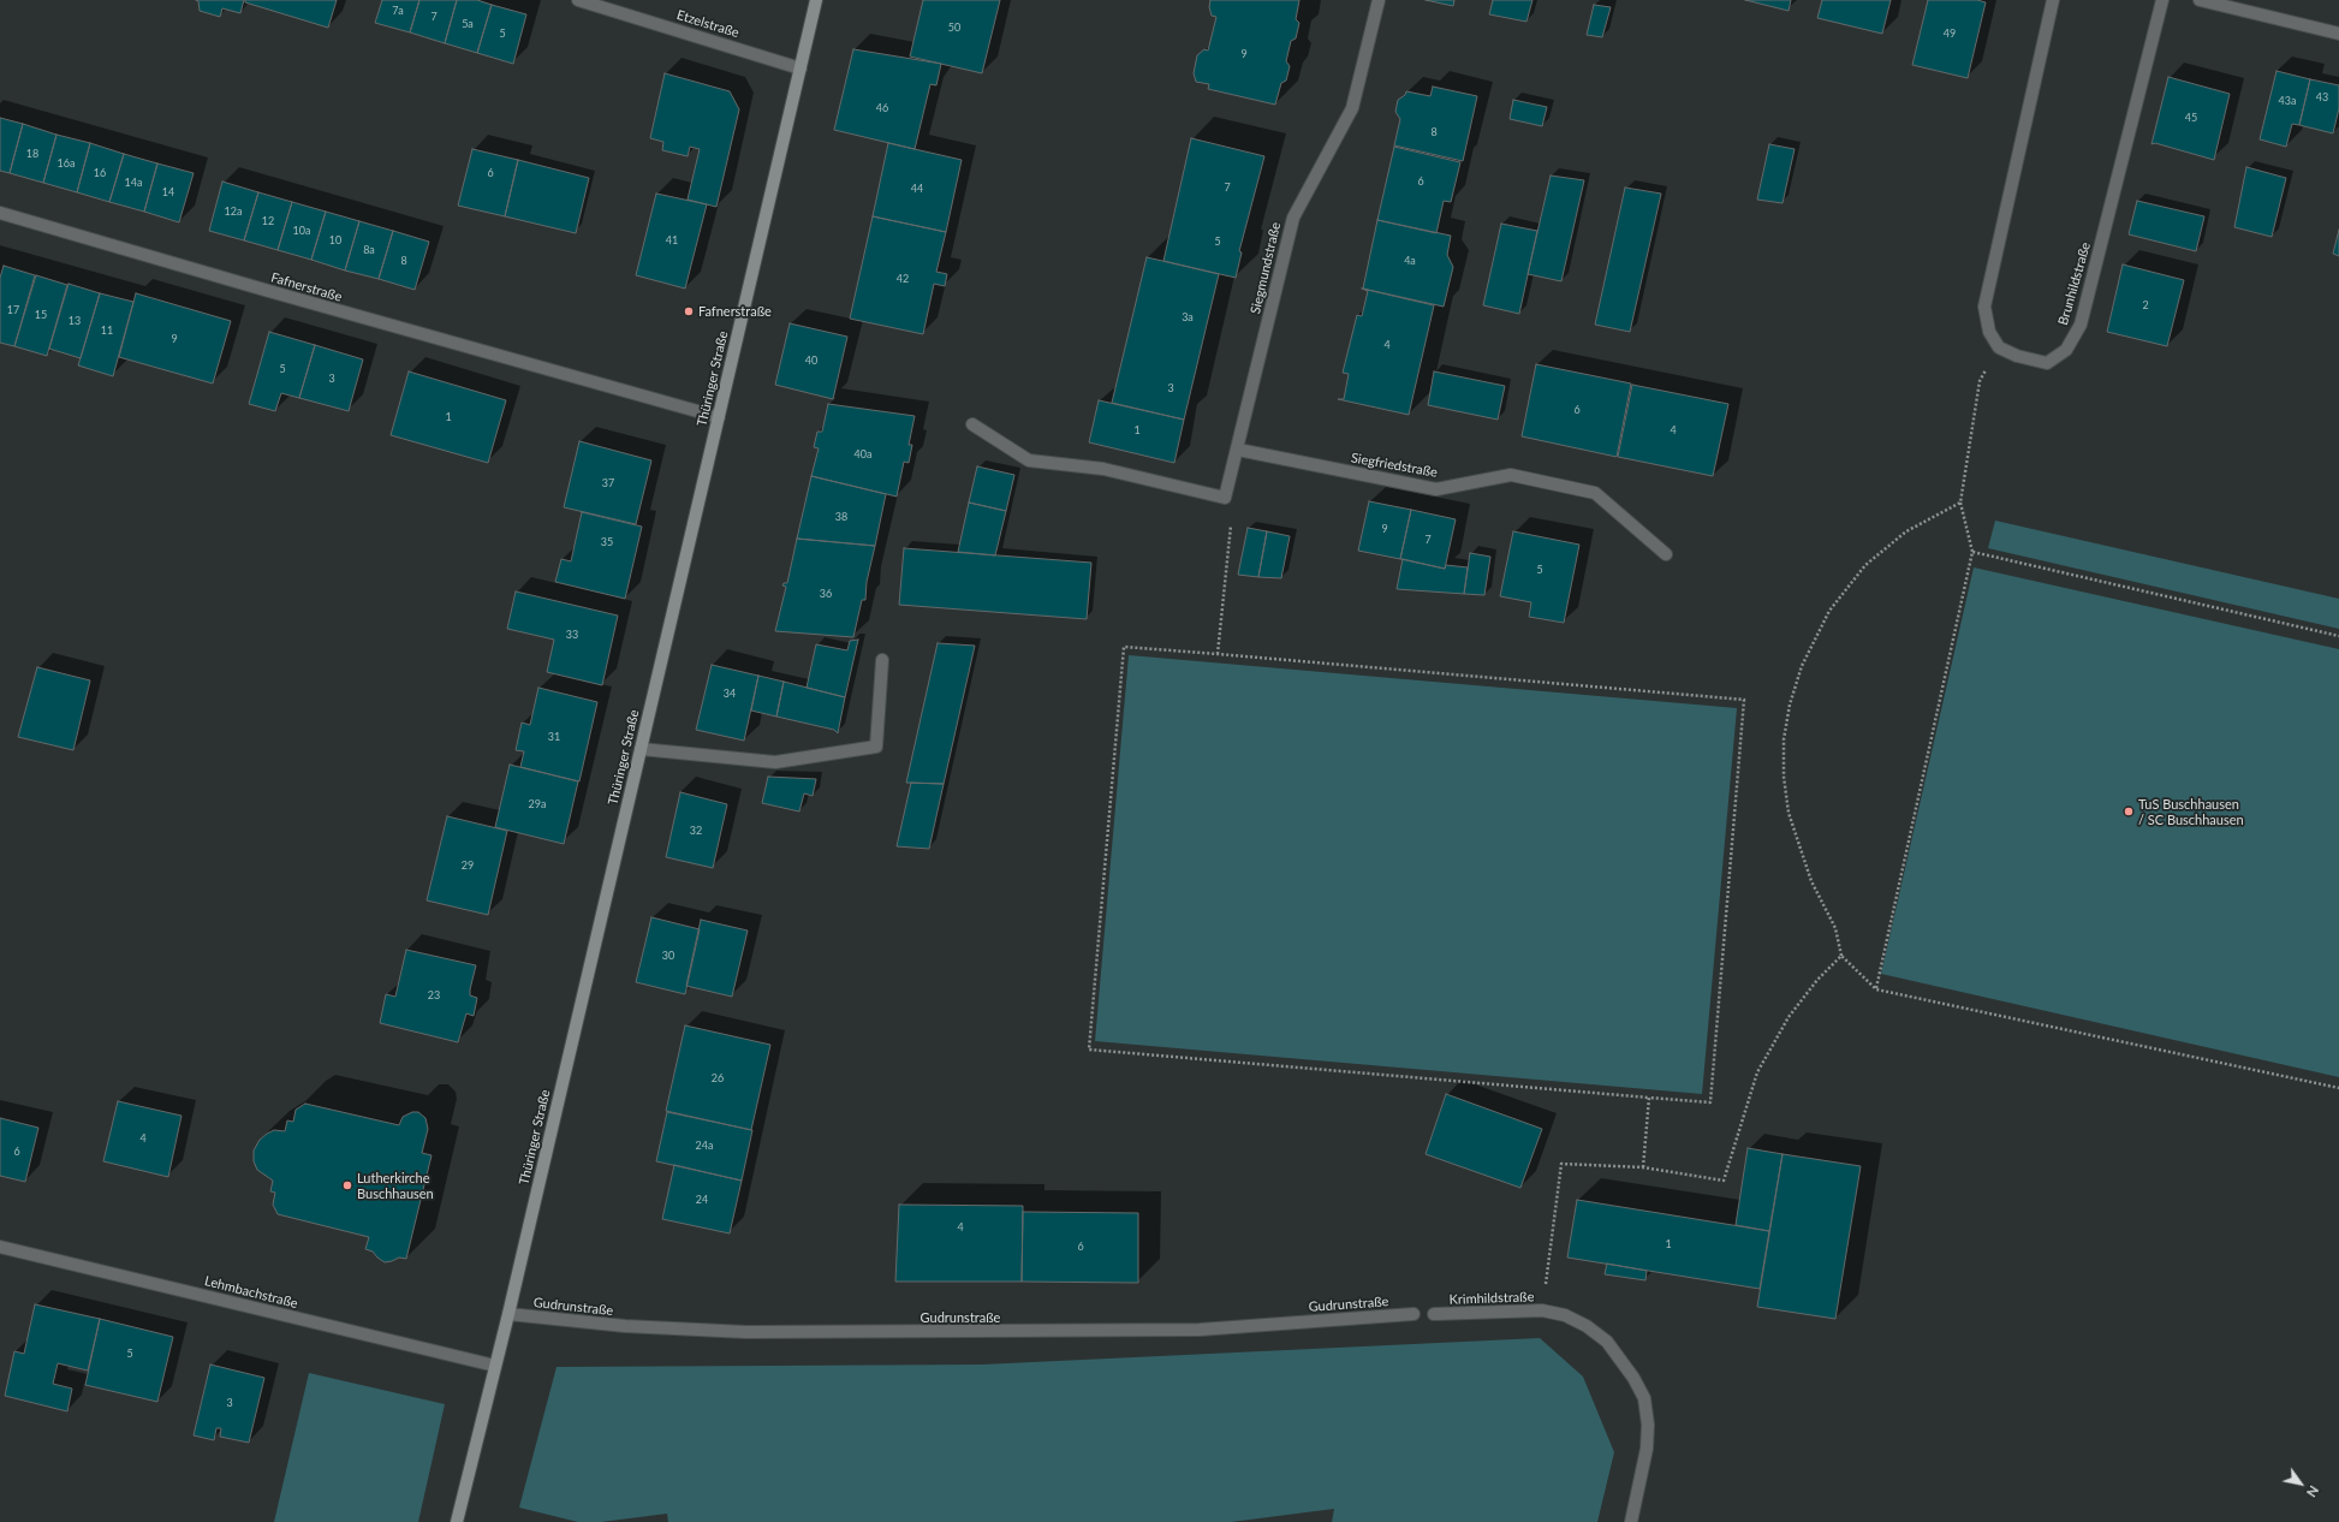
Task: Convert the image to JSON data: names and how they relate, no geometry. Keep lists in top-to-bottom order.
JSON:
{
  "streets": {
    "street": [
      "Etzelstraße",
      "Siegmundstraße",
      "Brunhildstraße",
      "Fafnerstraße",
      "Thüringer Straße",
      "Siegfriedstraße",
      "Lehmbachstraße",
      "Krimhildstraße",
      "Gudrunstraße"
    ]
  },
  "crossings": [
    ["Etzelstraße", "Thüringer Straße"],
    ["Siegmundstraße", "Siegfriedstraße"],
    ["Fafnerstraße", "Thüringer Straße"],
    ["Thüringer Straße", "Lehmbachstraße"],
    ["Thüringer Straße", "Gudrunstraße"]
  ],
  "places": ["Fafnerstraße", "TuS Buschhausen / SC Buschhausen", "Lutherkirche Buschhausen"],
  "house_numbers": [
    "7a",
    "7",
    "5a",
    "50",
    "5",
    "49",
    "9",
    "43",
    "43a",
    "46",
    "45",
    "8",
    "18",
    "16a",
    "16",
    "6",
    "6",
    "14a",
    "7",
    "44",
    "14",
    "12a",
    "12",
    "10a",
    "10",
    "41",
    "5",
    "8a",
    "8",
    "4a",
    "42",
    "2",
    "17",
    "15",
    "3a",
    "13",
    "11",
    "9",
    "4",
    "40",
    "5",
    "3",
    "3",
    "6",
    "1",
    "1",
    "4",
    "40a",
    "37",
    "38",
    "9",
    "7",
    "35",
    "5",
    "36",
    "33",
    "34",
    "31",
    "29a",
    "32",
    "29",
    "30",
    "23",
    "26",
    "4",
    "24a",
    "6",
    "24",
    "4",
    "1",
    "6",
    "5",
    "3"
  ],
  "north": "bottom right"
}
